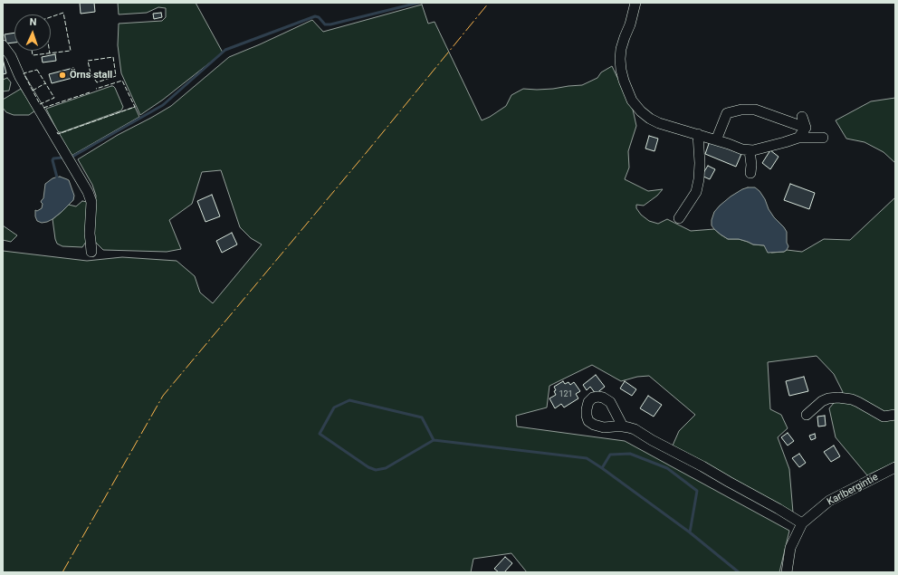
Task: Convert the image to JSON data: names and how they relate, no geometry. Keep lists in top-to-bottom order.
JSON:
{
  "streets": {
    "street": ["Karlbergintie"]
  },
  "places": ["Örns stall"],
  "house_numbers": ["121"],
  "north": "top"
}
